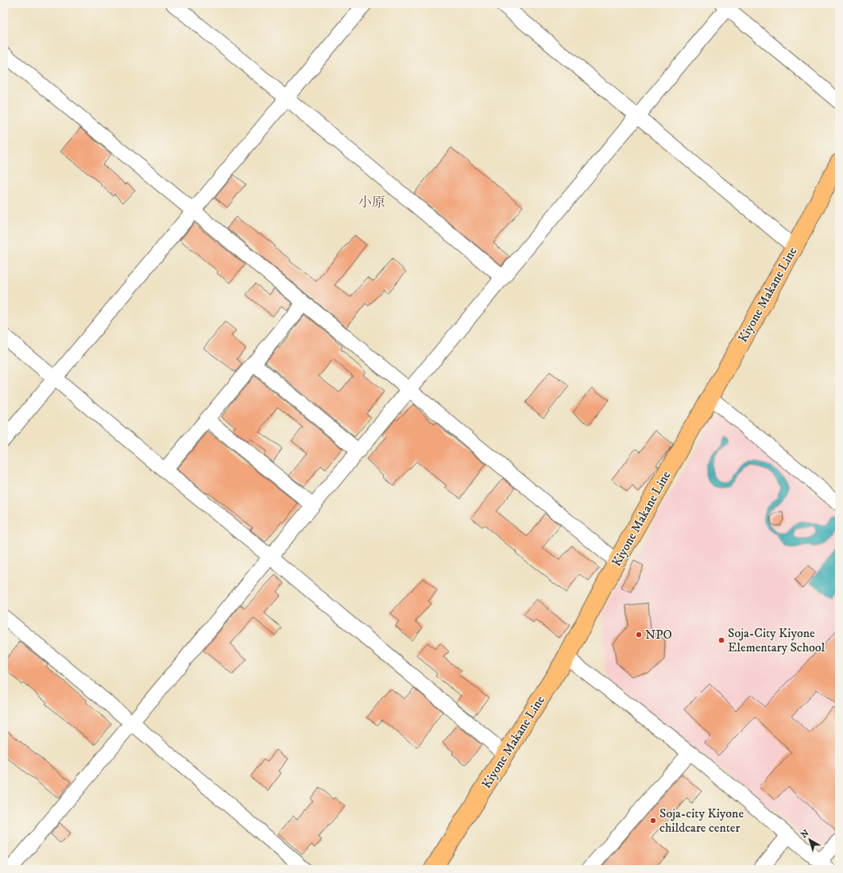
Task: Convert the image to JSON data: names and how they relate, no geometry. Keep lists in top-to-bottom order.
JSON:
{
  "streets": {
    "main road": ["Kiyone Makane Line"]
  },
  "districts": ["小原"],
  "places": ["NPO", "Soja-City Kiyone Elementary School", "Soja-city Kiyone childcare center"],
  "north": "top left"
}
